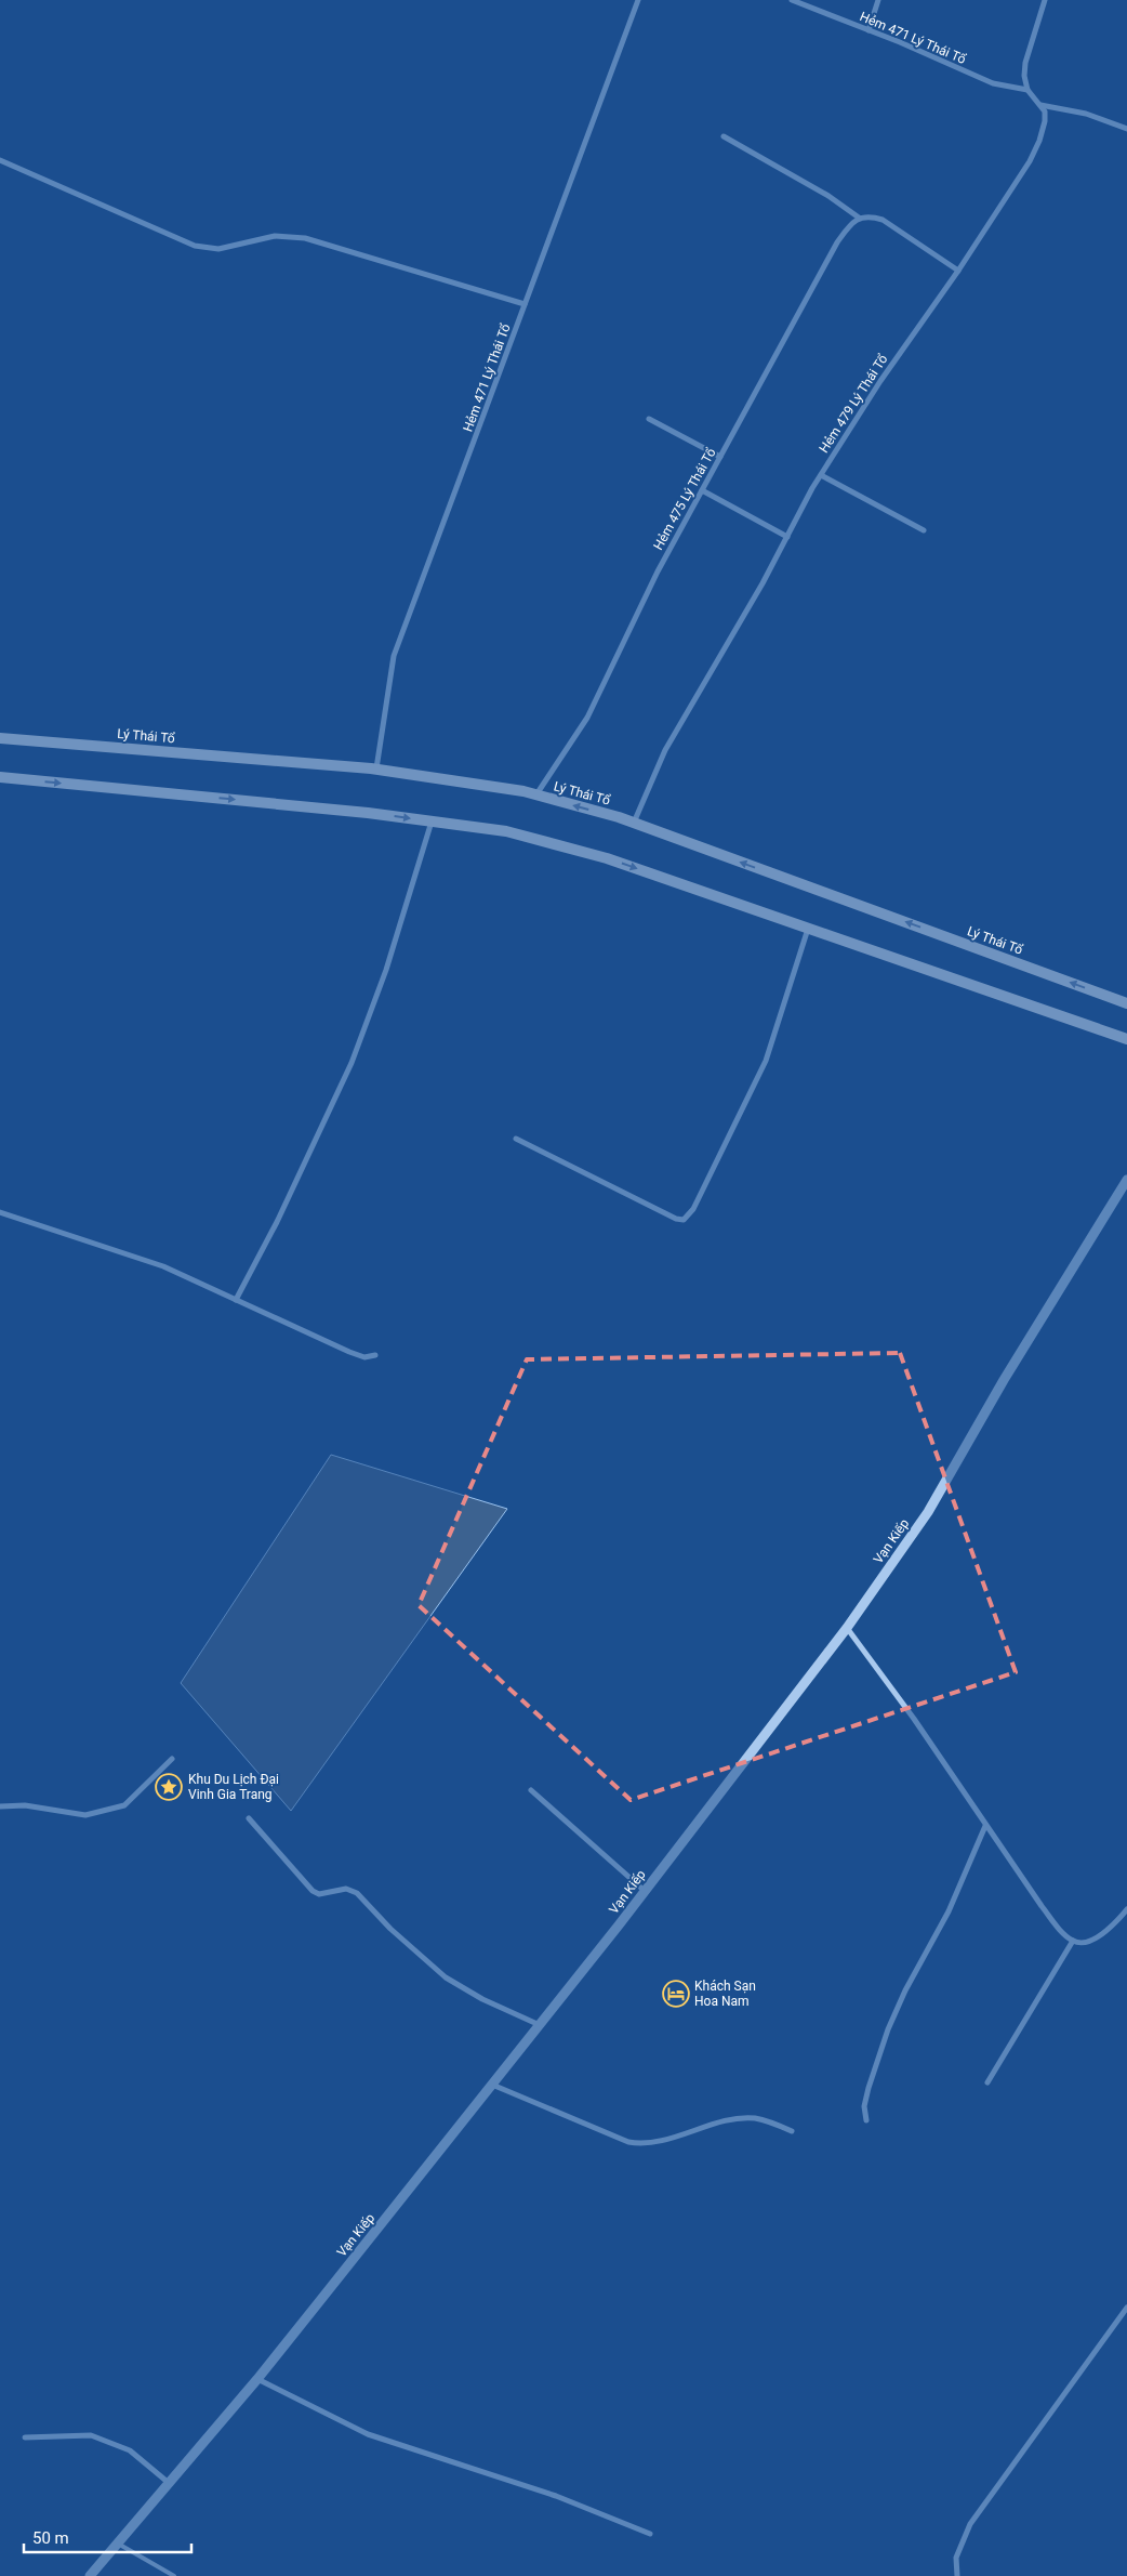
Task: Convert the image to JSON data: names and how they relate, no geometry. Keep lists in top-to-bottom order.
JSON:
{
  "streets": {
    "main road": ["Lý Thái Tổ"],
    "street": [
      "Hẻm 471 Lý Thái Tổ",
      "Hẻm 479 Lý Thái Tổ",
      "Hẻm 475 Lý Thái Tổ",
      "Vạn Kiếp"
    ]
  },
  "crossings": [
    ["Hẻm 471 Lý Thái Tổ", "Lý Thái Tổ"],
    ["Hẻm 479 Lý Thái Tổ", "Lý Thái Tổ"],
    ["Hẻm 475 Lý Thái Tổ", "Lý Thái Tổ"]
  ],
  "places": {
    "place": ["Khu Du Lịch Đại Vinh Gia Trang"],
    "hotel": ["Khách Sạn Hoa Nam"]
  },
  "scale_bar": "50 m"
}
